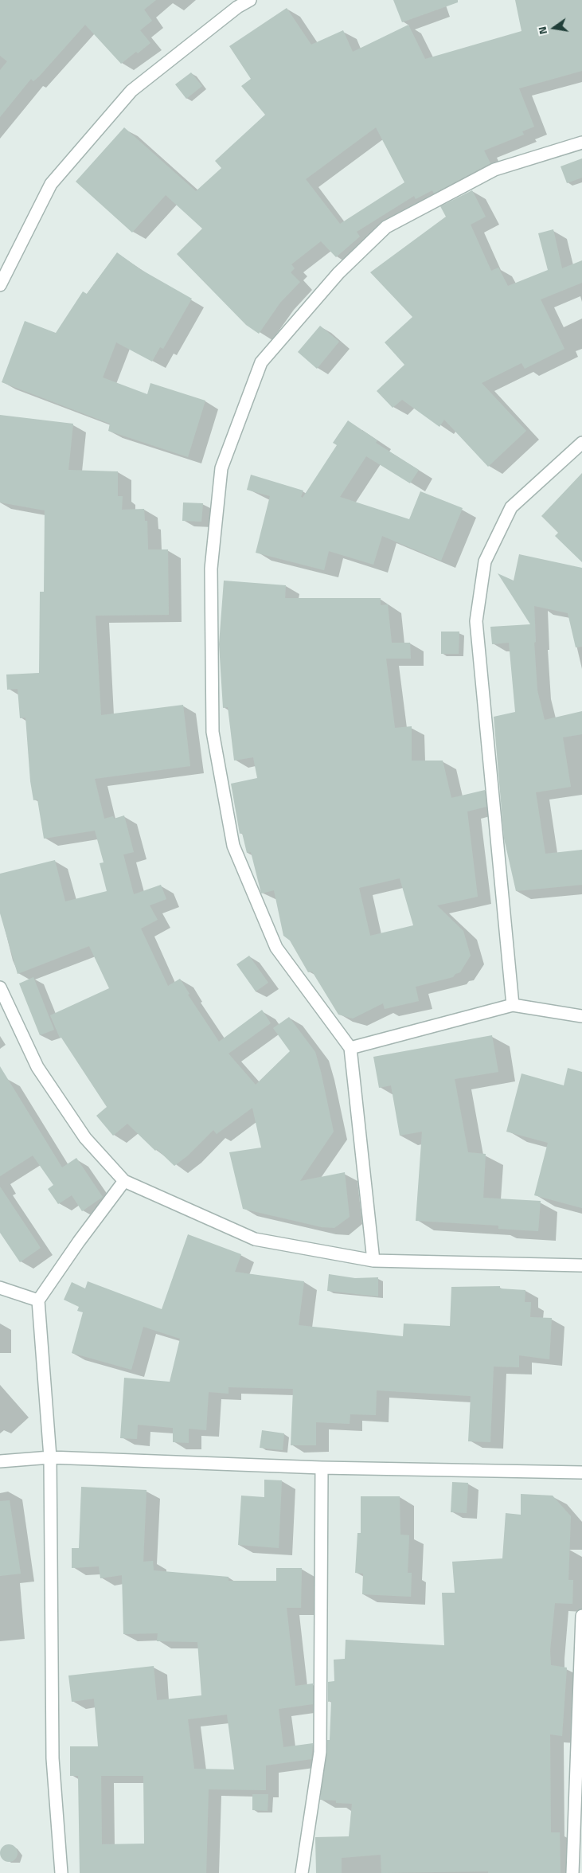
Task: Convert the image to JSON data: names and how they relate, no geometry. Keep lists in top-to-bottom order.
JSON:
{
  "north": "left"
}
